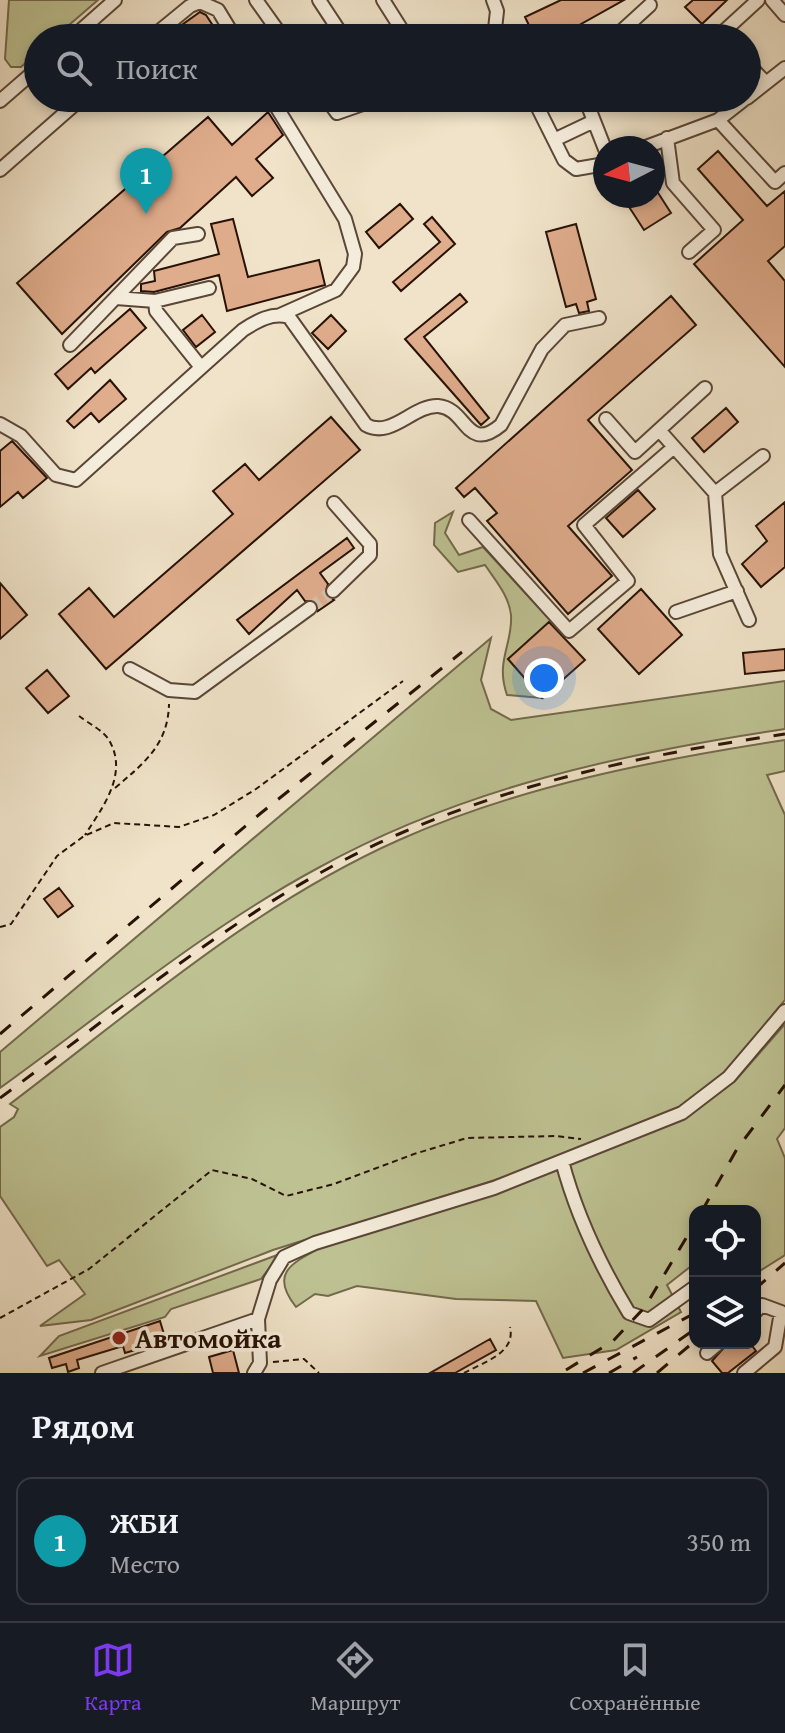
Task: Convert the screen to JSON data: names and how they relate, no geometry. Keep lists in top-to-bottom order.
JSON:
{
  "places": ["Автомойка"],
  "north": "left",
  "page": {
    "search": "Поиск",
    "pins": "1",
    "heading": "Рядом",
    "list": [
      {
        "mark": "1",
        "name": "ЖБИ",
        "note": "Место",
        "value": "350 m"
      }
    ],
    "nav": ["Карта", "Маршрут", "Сохранённые"]
  }
}
